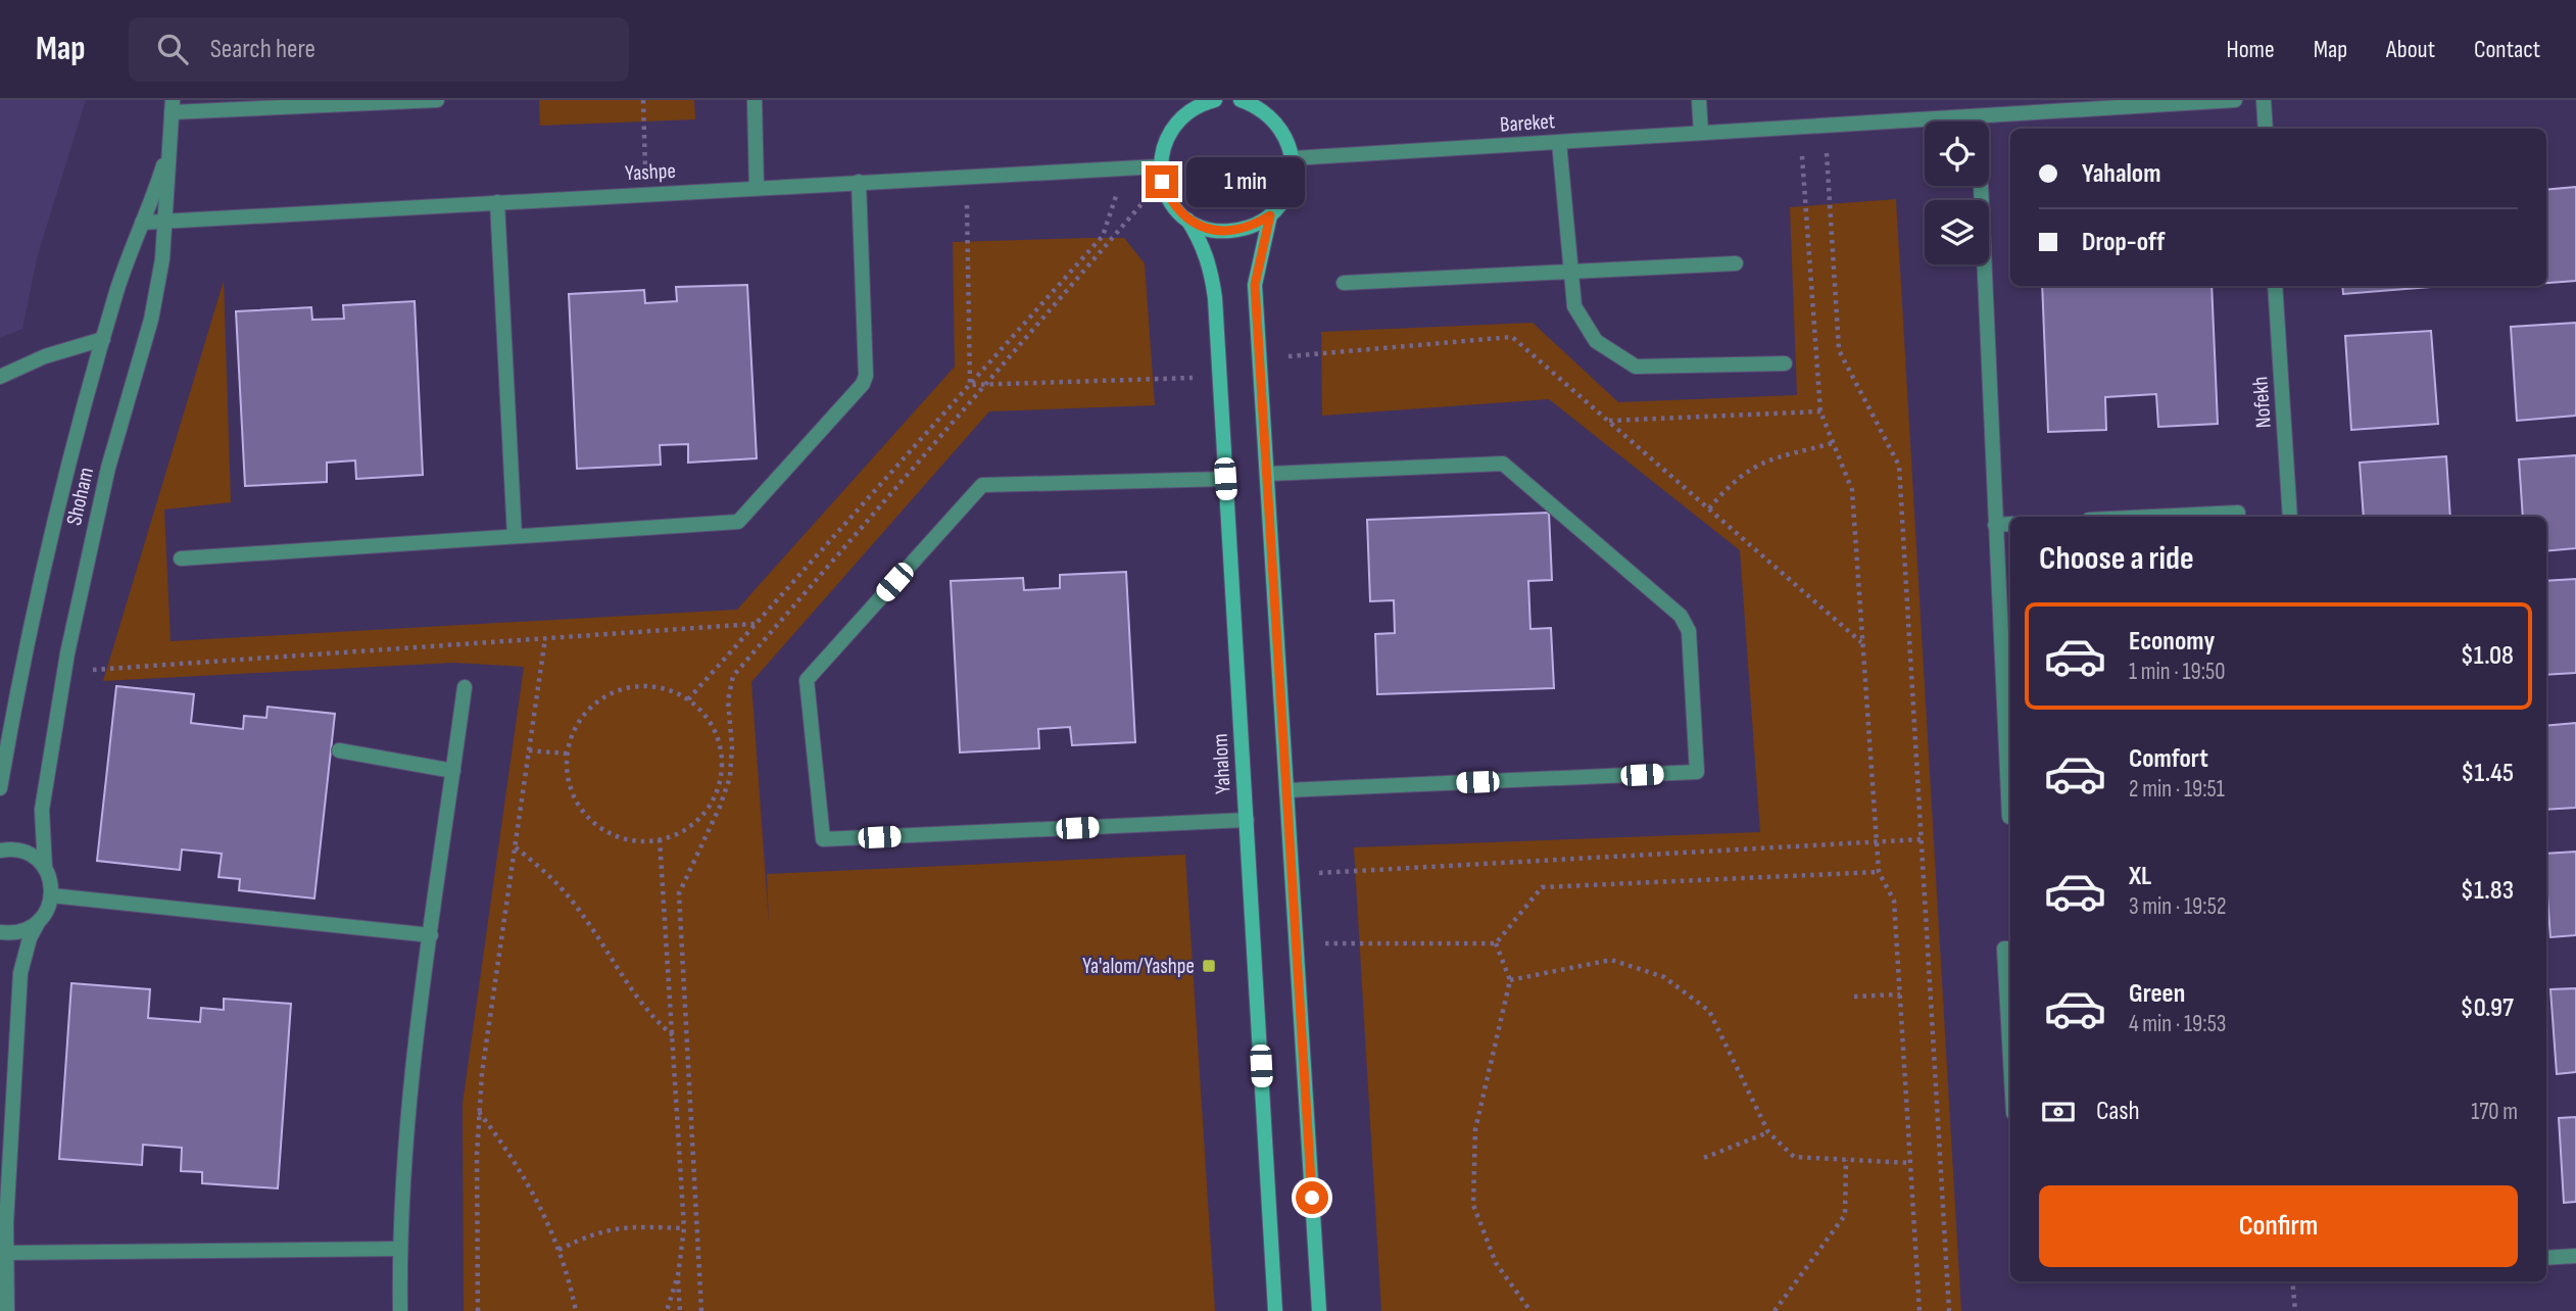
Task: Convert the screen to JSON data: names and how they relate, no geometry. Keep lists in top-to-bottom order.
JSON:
{
  "streets": {
    "street": [
      "Bareket",
      "Yashpe",
      "Nofekh",
      "Shoham",
      "Yahalom"
    ]
  },
  "crossings": [
    ["Yashpe", "Shoham"],
    ["Yashpe", "Yahalom"]
  ],
  "places": {
    "transit": ["Ya'alom/Yashpe"]
  },
  "page": {
    "header": "Map",
    "search": "Search here",
    "nav": [
      "Home",
      "Map",
      "About",
      "Contact"
    ],
    "banner": ["Yahalom", "Drop-off"],
    "bubble": "1 min",
    "heading": "Choose a ride",
    "list": [
      {
        "name": "Economy",
        "note": "1 min · 19:50",
        "value": "$1.08"
      },
      {
        "name": "Comfort",
        "note": "2 min · 19:51",
        "value": "$1.45"
      },
      {
        "name": "XL",
        "note": "3 min · 19:52",
        "value": "$1.83"
      },
      {
        "name": "Green",
        "note": "4 min · 19:53",
        "value": "$0.97"
      }
    ],
    "pay": ["Cash", "170 m"],
    "buttons": "Confirm"
  }
}
